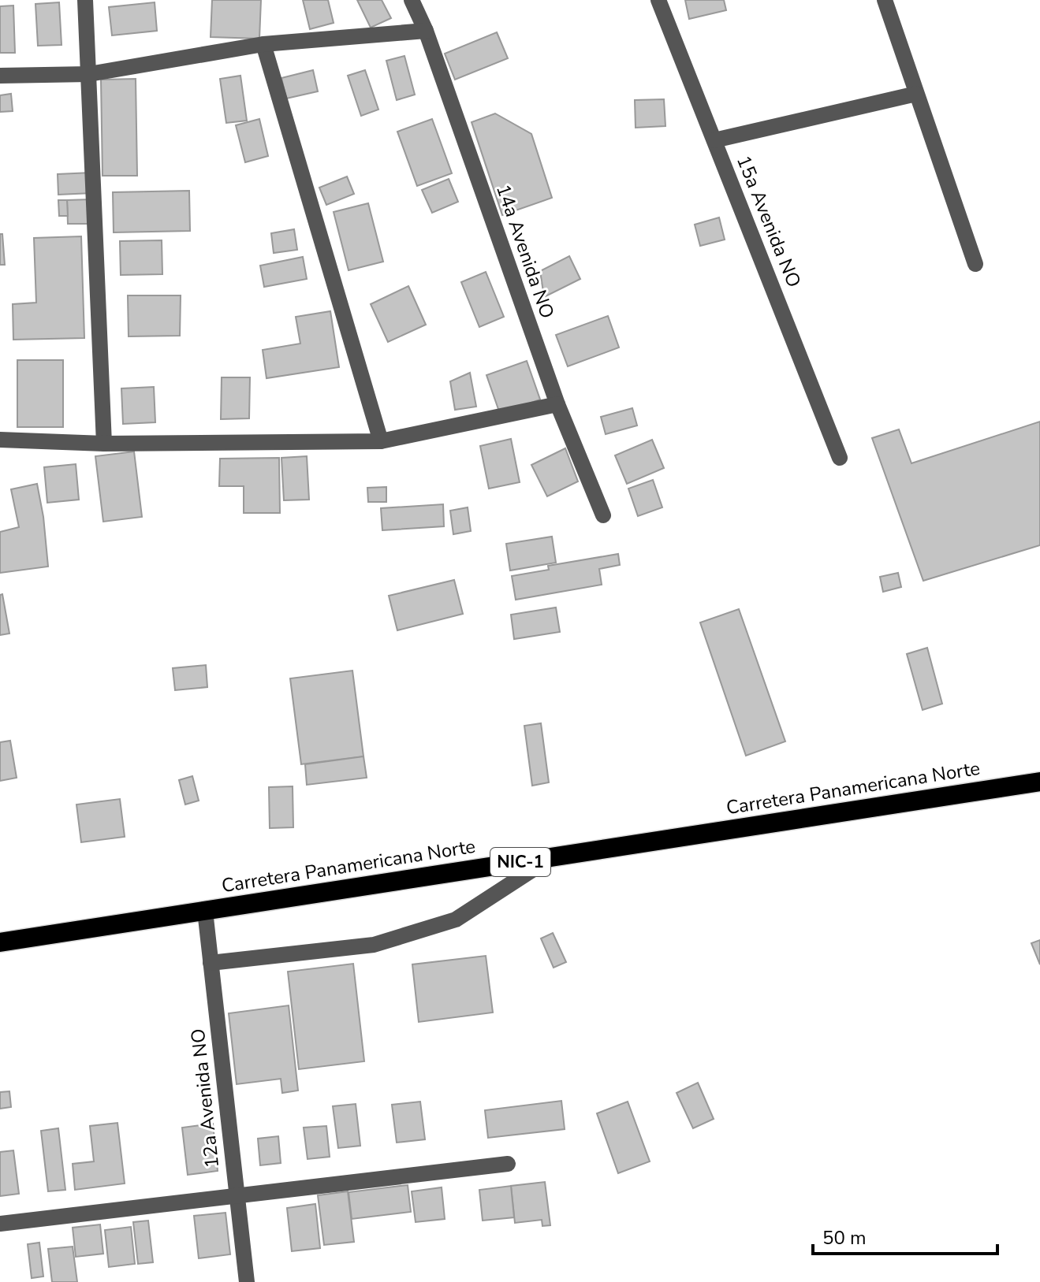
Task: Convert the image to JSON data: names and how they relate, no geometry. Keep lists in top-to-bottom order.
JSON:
{
  "streets": {
    "highway": ["Carretera Panamericana Norte", "NIC-1"],
    "street": ["15a Avenida NO", "14a Avenida NO", "12a Avenida NO"]
  },
  "crossings": [
    ["Carretera Panamericana Norte", "12a Avenida NO"]
  ],
  "scale_bar": "50 m"
}
